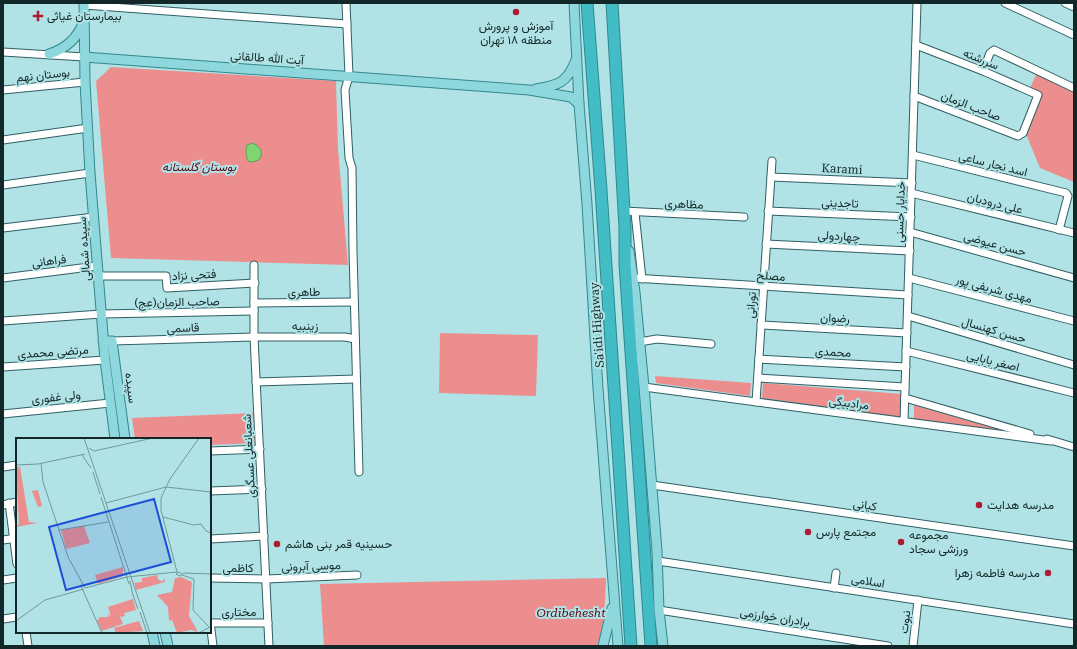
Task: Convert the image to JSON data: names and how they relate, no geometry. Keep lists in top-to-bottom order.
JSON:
{
  "streets": {
    "highway": ["Sa'idi Highway"],
    "main road": ["آیت الله طالقانی", "سپیده شمالی", "سپیده"],
    "street": [
      "سررشته",
      "بوستان نهم",
      "صاحب الزمان",
      "اسد نجار ساعی",
      "Karami",
      "تاجدینی",
      "علی درودیان",
      "مظاهری",
      "خدایار حسنی",
      "چهاردولی",
      "حسن عیوضی",
      "فراهانی",
      "فتحی نزاد",
      "مصلح",
      "مهدی شریفی پور",
      "طاهری",
      "صاحب الزمان(عج)",
      "تورانی",
      "رضوان",
      "زینبیه",
      "قاسمی",
      "حسن کهنسال",
      "مرتضی محمدی",
      "محمدی",
      "اصغر بابایی",
      "ولی غفوری",
      "مرادبیگی",
      "شعبانعلی عسگری",
      "کیانی",
      "موسی آبرونی",
      "کاظمی",
      "اسلامی",
      "مختاری",
      "برادران خوارزمی",
      "نبوت"
    ]
  },
  "crossings": [
    ["آیت الله طالقانی", "سپیده شمالی"],
    ["سررشته", "صاحب الزمان"],
    ["سررشته", "خدایار حسنی"],
    ["بوستان نهم", "سپیده شمالی"],
    ["صاحب الزمان", "خدایار حسنی"],
    ["اسد نجار ساعی", "علی درودیان"],
    ["اسد نجار ساعی", "خدایار حسنی"],
    ["Karami", "خدایار حسنی"],
    ["Karami", "تورانی"],
    ["تاجدینی", "خدایار حسنی"],
    ["تاجدینی", "تورانی"],
    ["علی درودیان", "خدایار حسنی"],
    ["خدایار حسنی", "چهاردولی"],
    ["خدایار حسنی", "حسن عیوضی"],
    ["خدایار حسنی", "مصلح"],
    ["خدایار حسنی", "مهدی شریفی پور"],
    ["خدایار حسنی", "رضوان"],
    ["خدایار حسنی", "حسن کهنسال"],
    ["خدایار حسنی", "محمدی"],
    ["خدایار حسنی", "اصغر بابایی"],
    ["خدایار حسنی", "مرادبیگی"],
    ["چهاردولی", "تورانی"],
    ["سپیده شمالی", "فراهانی"],
    ["سپیده شمالی", "فتحی نزاد"],
    ["سپیده شمالی", "صاحب الزمان(عج)"],
    ["سپیده شمالی", "قاسمی"],
    ["سپیده شمالی", "مرتضی محمدی"],
    ["سپیده شمالی", "سپیده"],
    ["سپیده شمالی", "ولی غفوری"],
    ["فتحی نزاد", "شعبانعلی عسگری"],
    ["مصلح", "تورانی"],
    ["طاهری", "شعبانعلی عسگری"],
    ["صاحب الزمان(عج)", "شعبانعلی عسگری"],
    ["تورانی", "رضوان"],
    ["تورانی", "محمدی"],
    ["تورانی", "مرادبیگی"],
    ["زینبیه", "قاسمی"],
    ["زینبیه", "شعبانعلی عسگری"],
    ["قاسمی", "سپیده"],
    ["قاسمی", "شعبانعلی عسگری"],
    ["شعبانعلی عسگری", "موسی آبرونی"],
    ["شعبانعلی عسگری", "کاظمی"],
    ["شعبانعلی عسگری", "مختاری"],
    ["موسی آبرونی", "کاظمی"],
    ["اسلامی", "نبوت"]
  ],
  "parks": ["بوستان گلستانه", "Ordibehesht"],
  "places": {
    "other": [
      "آموزش و پرورش منطقه ۱۸ تهران",
      "مدرسه هدایت",
      "مجتمع پارس",
      "مجموعه ورزشی سجاد",
      "حسینیه قمر بنی هاشم",
      "مدرسه فاطمه زهرا"
    ],
    "health": ["بیمارستان غیاثی"]
  }
}
